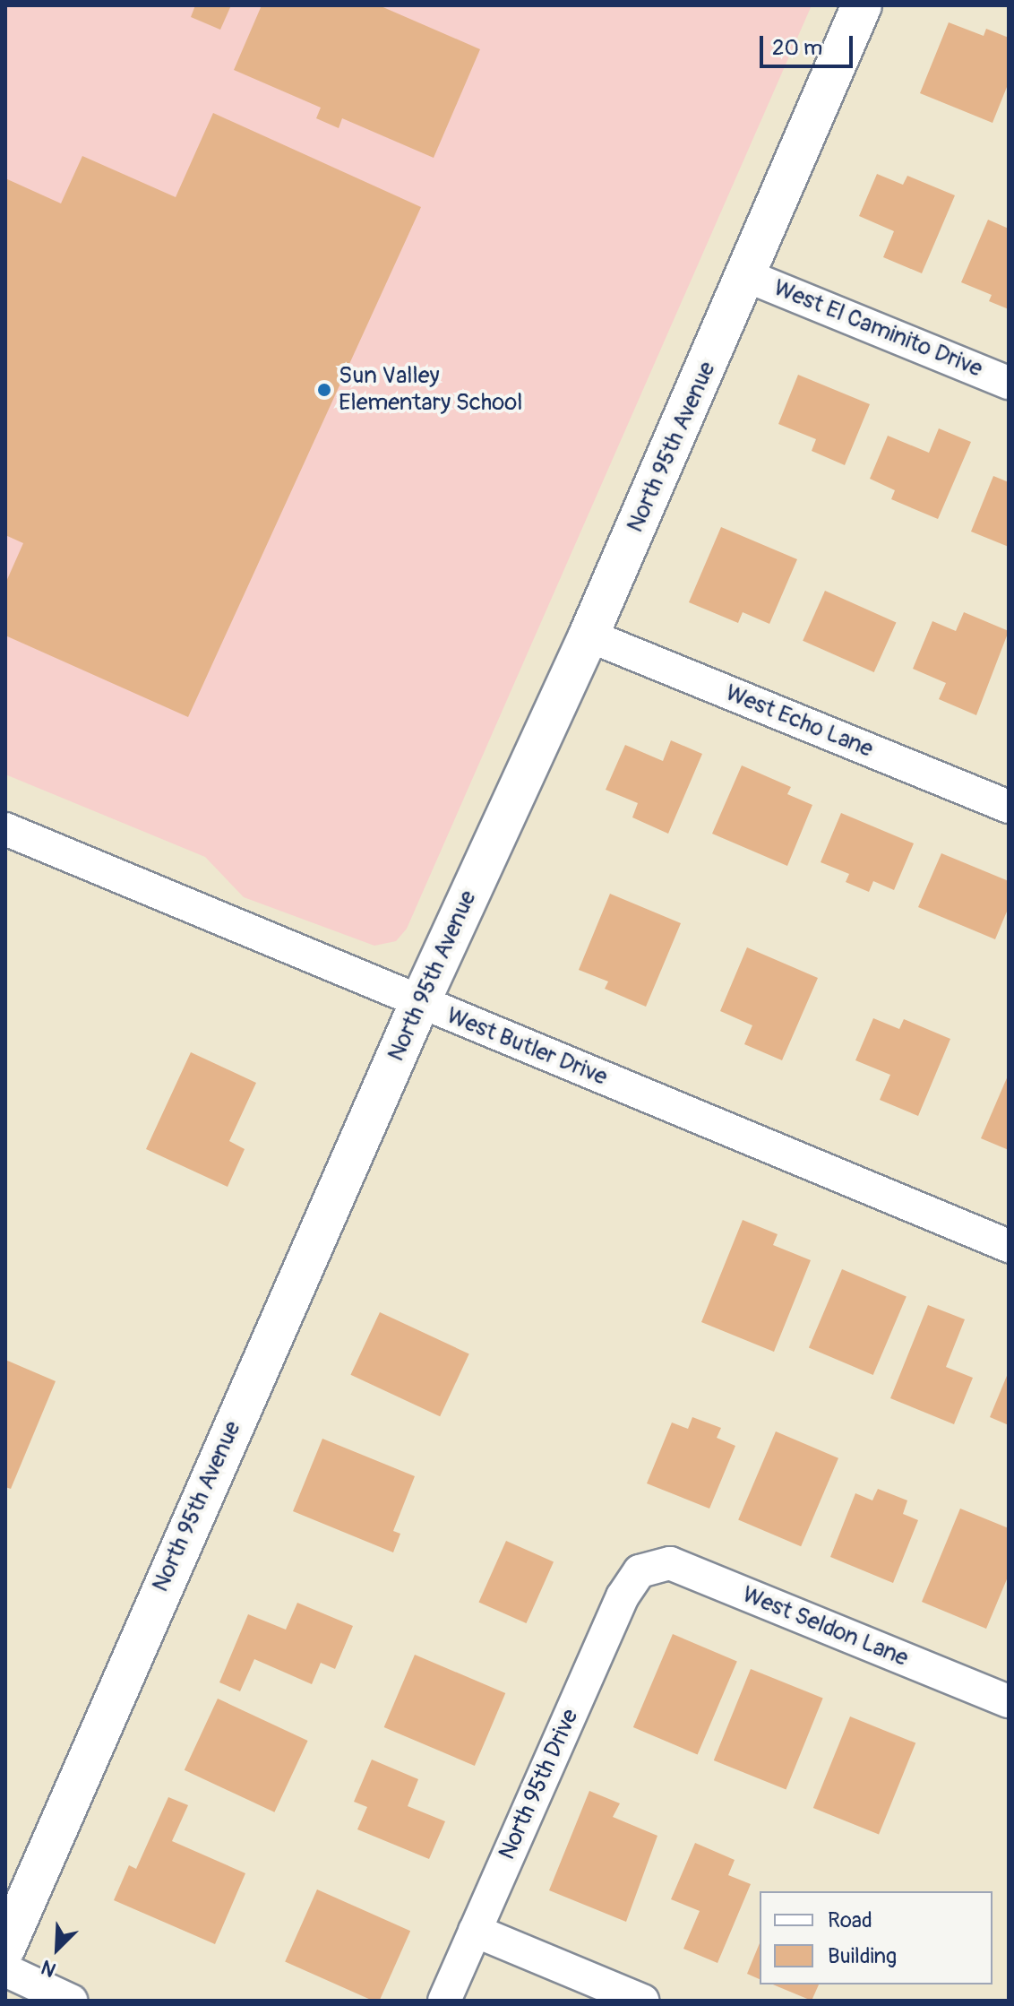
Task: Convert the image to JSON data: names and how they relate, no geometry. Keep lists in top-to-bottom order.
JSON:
{
  "streets": {
    "street": [
      "West El Caminito Drive",
      "North 95th Avenue",
      "West Echo Lane",
      "West Butler Drive",
      "West Seldon Lane",
      "North 95th Drive"
    ]
  },
  "crossings": [
    ["West El Caminito Drive", "North 95th Avenue"],
    ["North 95th Avenue", "West Echo Lane"],
    ["North 95th Avenue", "West Butler Drive"],
    ["West Seldon Lane", "North 95th Drive"]
  ],
  "places": ["Sun Valley Elementary School"],
  "legend": ["Road", "Building"],
  "scale_bar": "20 m",
  "north": "bottom left"
}
